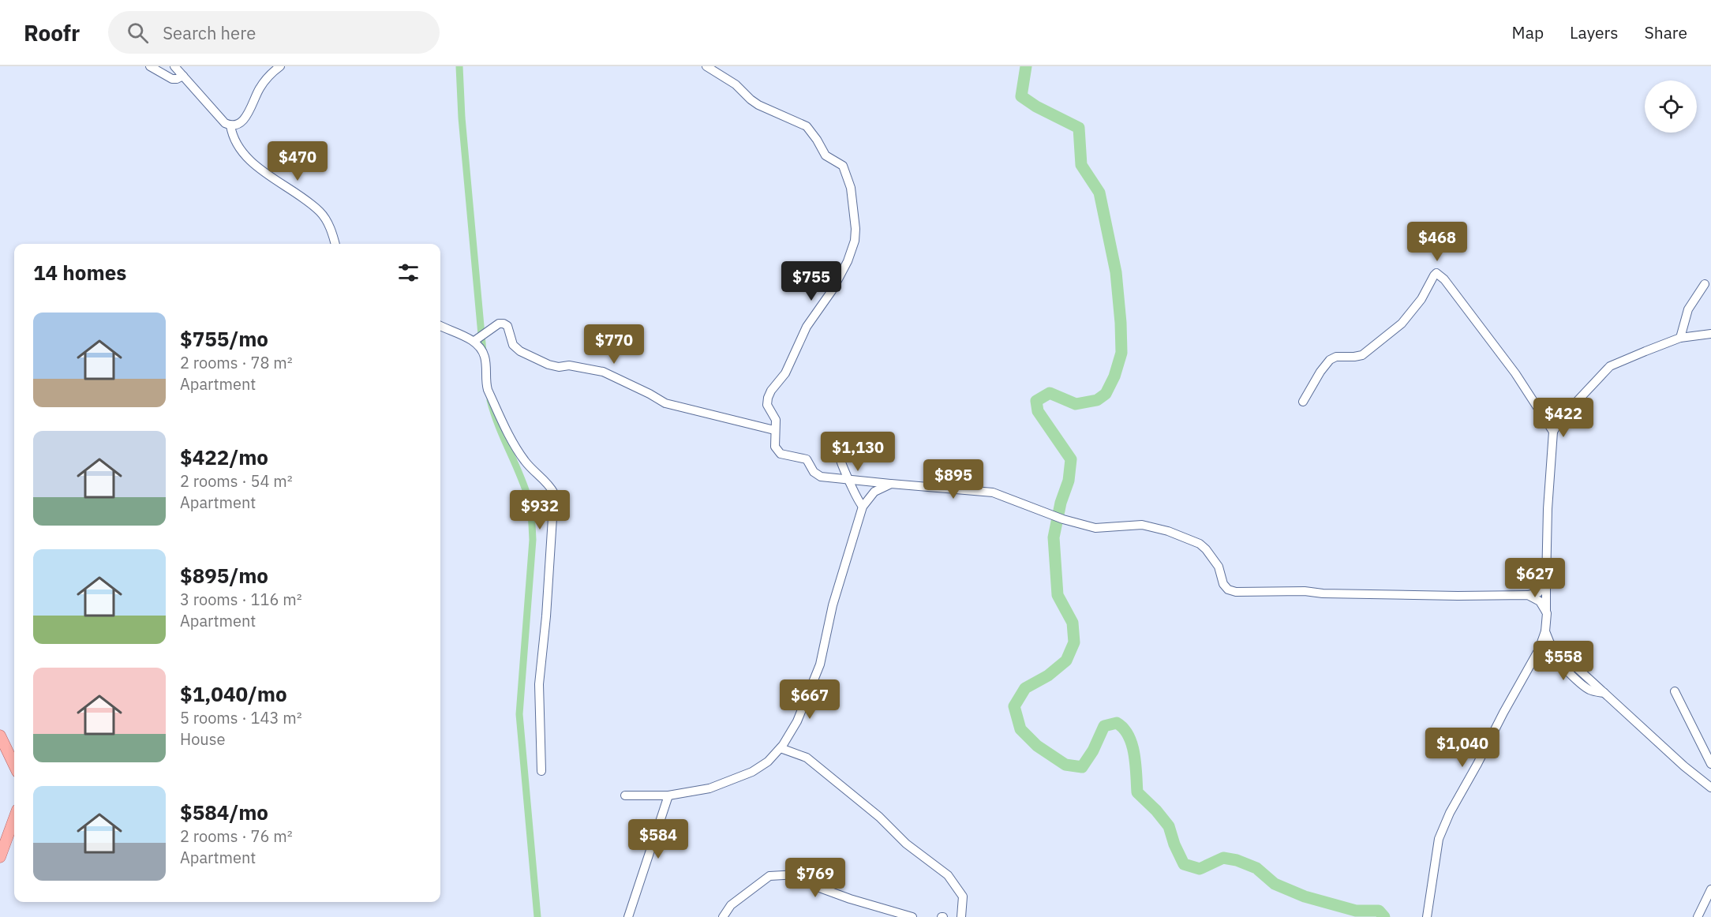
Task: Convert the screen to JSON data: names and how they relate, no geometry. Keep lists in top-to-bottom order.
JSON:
{
  "page": {
    "header": "Roofr",
    "search": "Search here",
    "nav": ["Map", "Layers", "Share"],
    "price": [
      "$470",
      "$468",
      "$755",
      "$770",
      "$422",
      "$1,130",
      "$895",
      "$932",
      "$627",
      "$558",
      "$667",
      "$1,040",
      "$584",
      "$769"
    ],
    "heading": "14 homes",
    "list": [
      {
        "name": "$755/mo",
        "note": "2 rooms · 78 m² · Apartment"
      },
      {
        "name": "$422/mo",
        "note": "2 rooms · 54 m² · Apartment"
      },
      {
        "name": "$895/mo",
        "note": "3 rooms · 116 m² · Apartment"
      },
      {
        "name": "$1,040/mo",
        "note": "5 rooms · 143 m² · House"
      },
      {
        "name": "$584/mo",
        "note": "2 rooms · 76 m² · Apartment"
      }
    ]
  }
}
